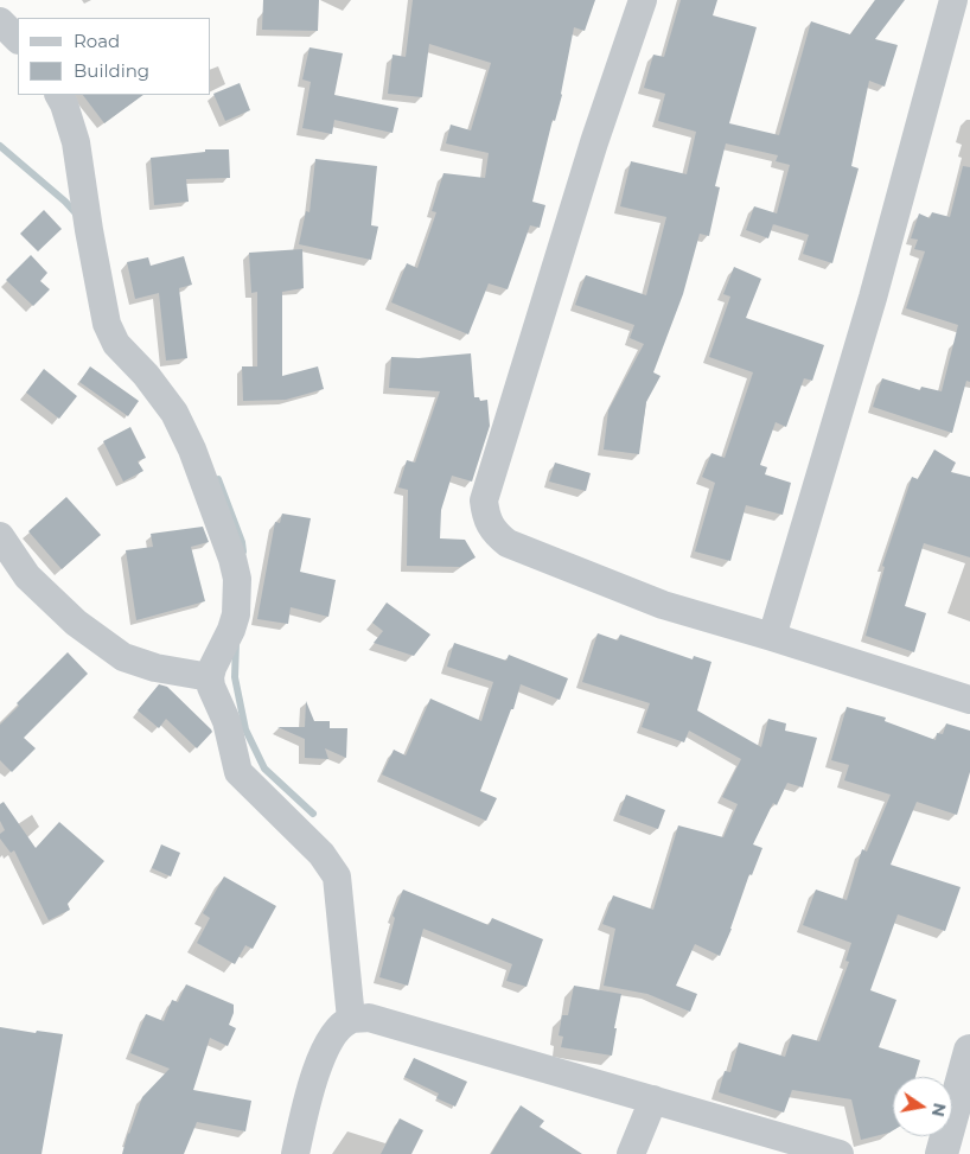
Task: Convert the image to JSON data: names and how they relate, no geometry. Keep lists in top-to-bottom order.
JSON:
{
  "legend": ["Road", "Building"],
  "north": "right"
}
